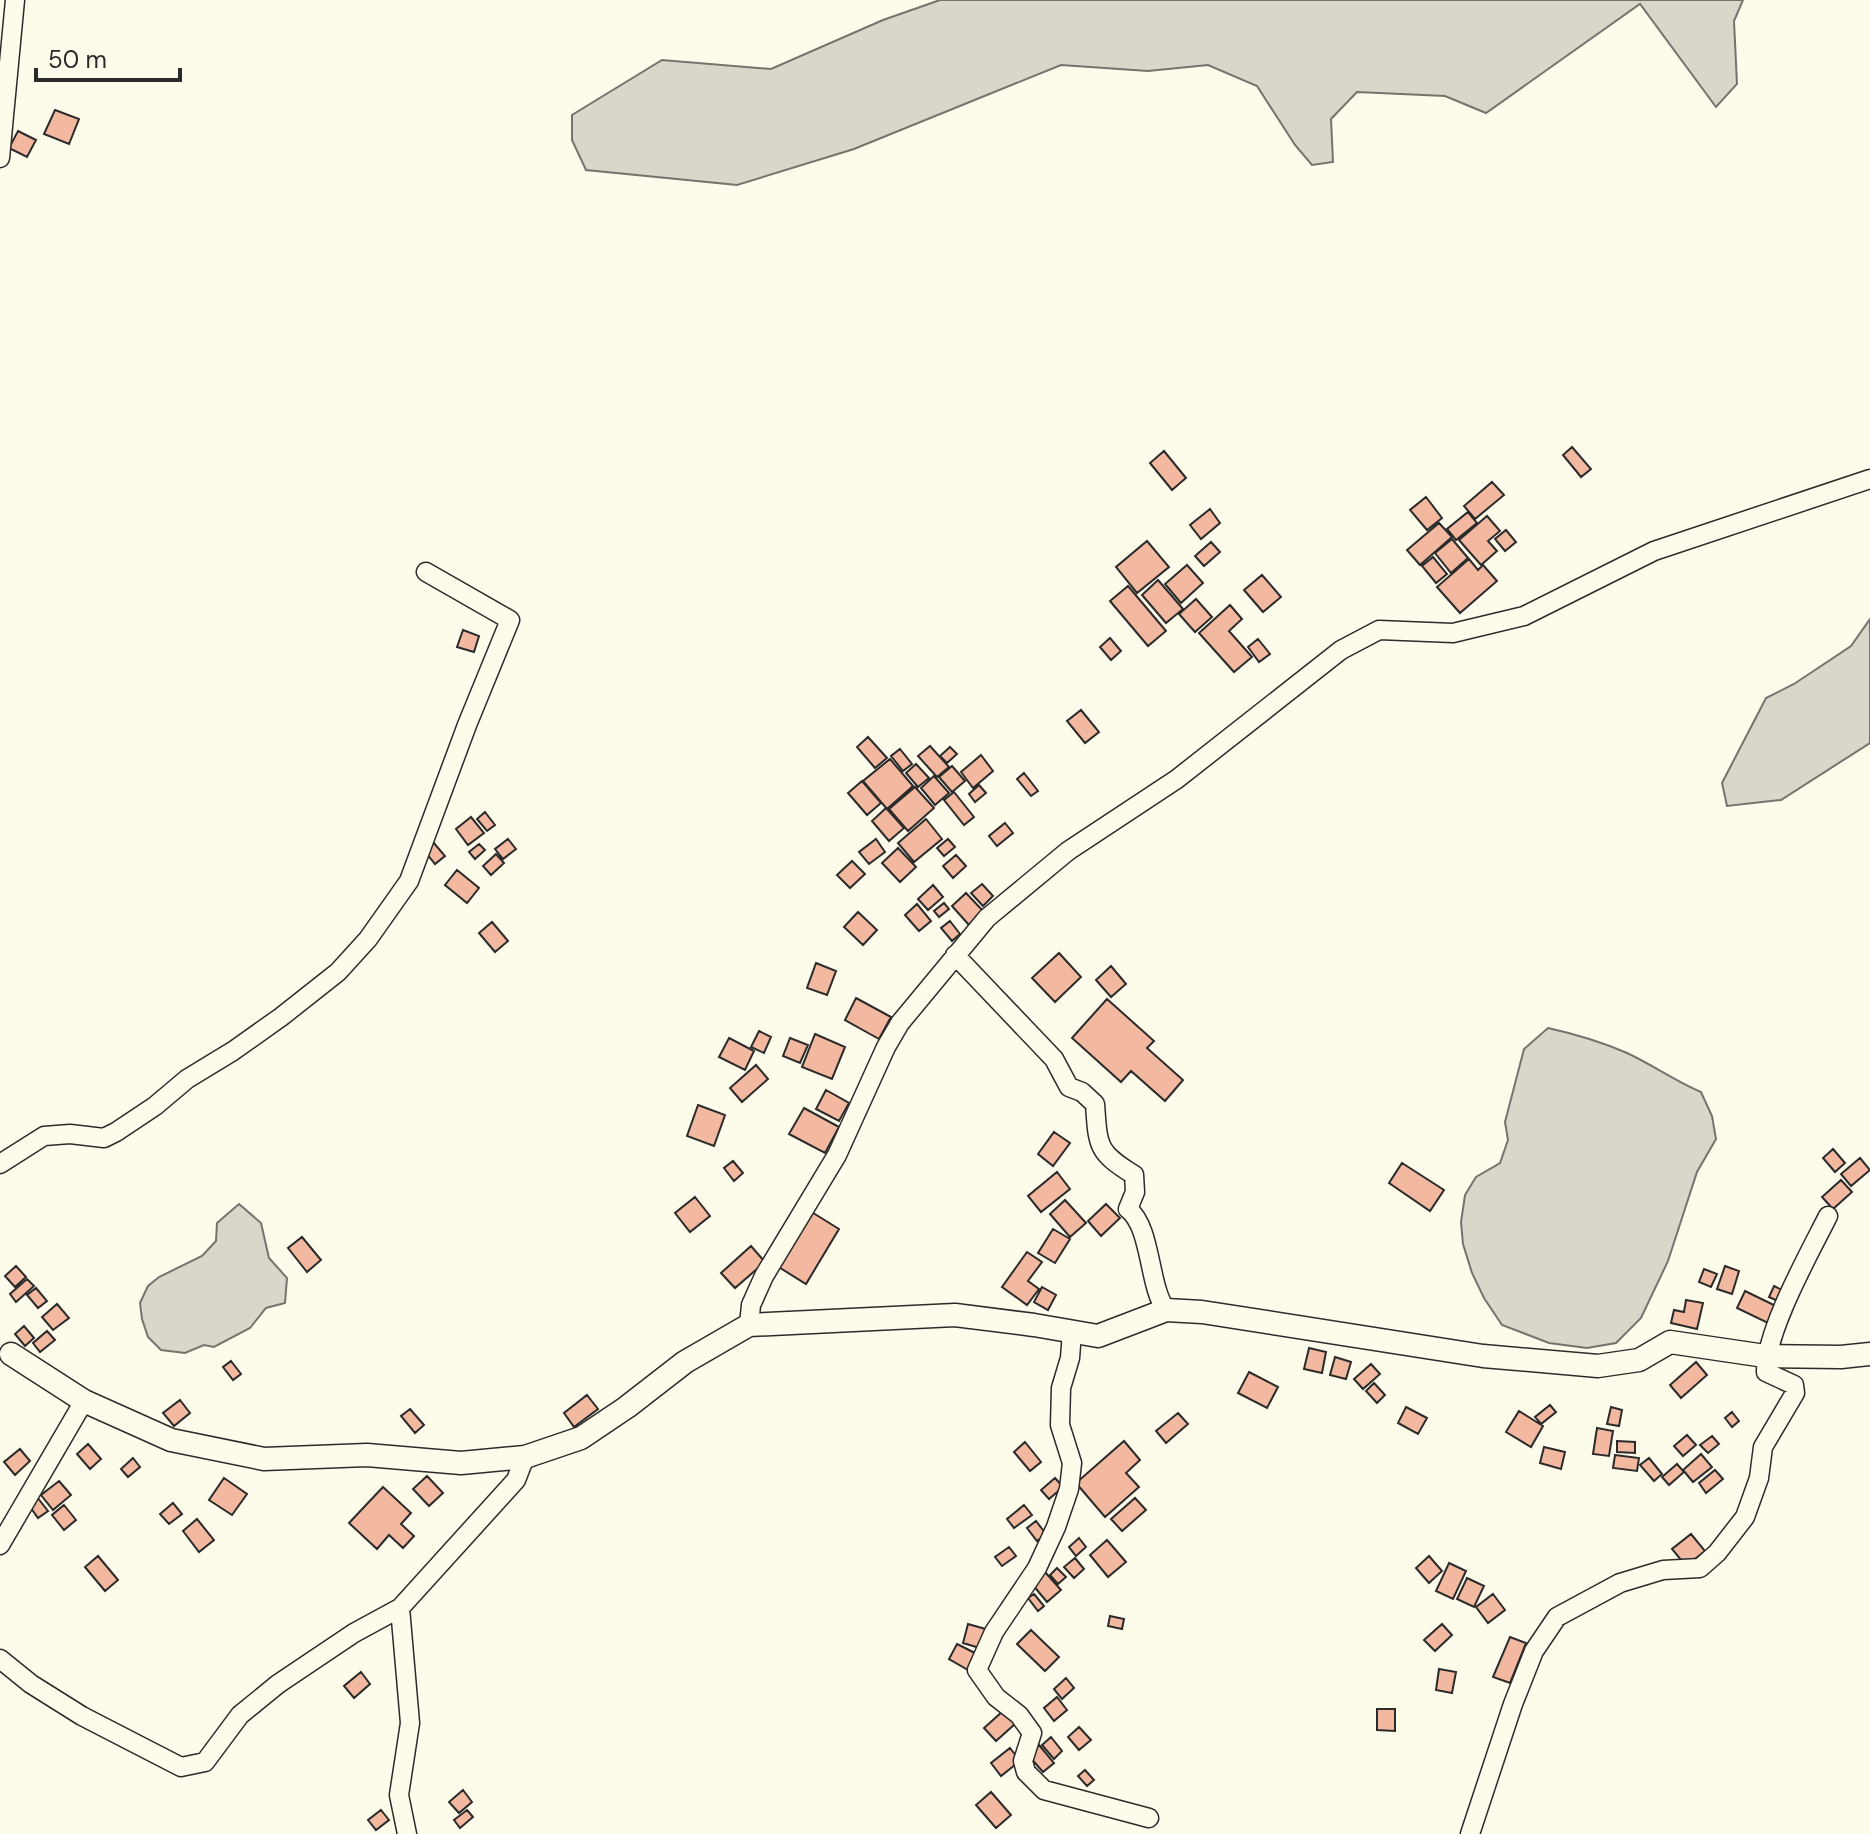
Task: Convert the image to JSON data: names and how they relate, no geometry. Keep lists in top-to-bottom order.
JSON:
{
  "scale_bar": "50 m"
}
